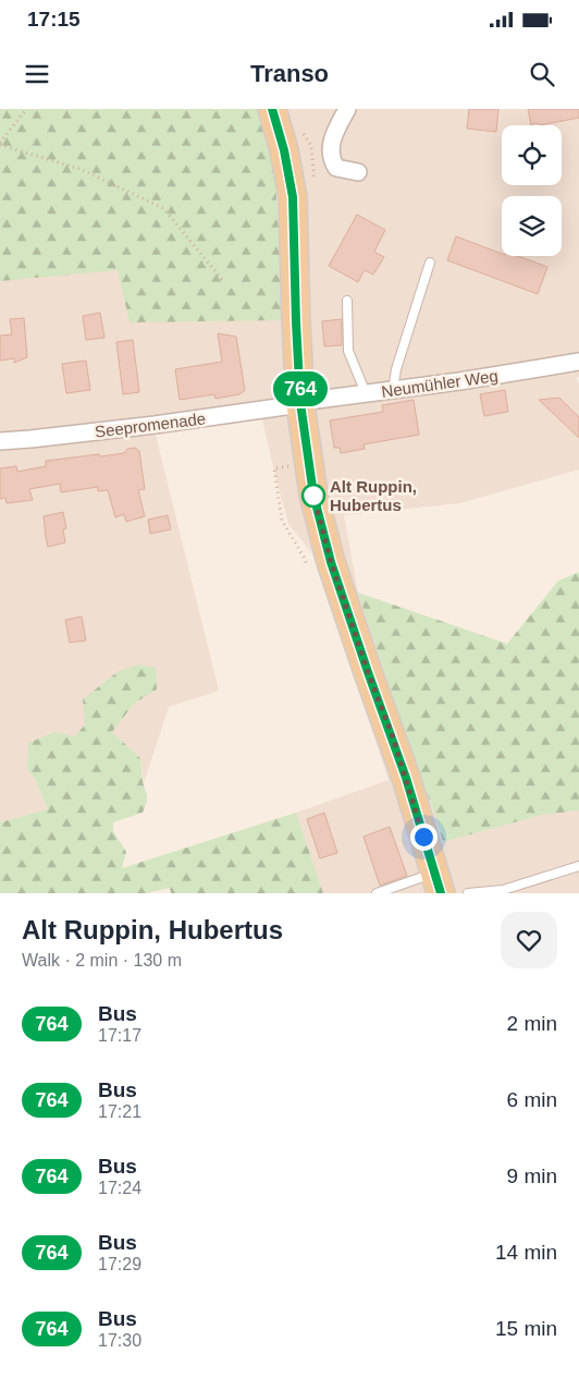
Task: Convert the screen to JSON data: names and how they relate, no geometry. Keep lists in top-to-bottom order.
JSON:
{
  "streets": {
    "street": ["Neumühler Weg", "Seepromenade"]
  },
  "crossings": [
    ["Neumühler Weg", "Seepromenade"]
  ],
  "places": ["Alt Ruppin, Hubertus"],
  "lines": ["bus line 764"],
  "page": {
    "status": "17:15",
    "header": "Transo",
    "on_map": "764",
    "heading": ["Alt Ruppin, Hubertus", "Walk · 2 min · 130 m"],
    "list": [
      {
        "mark": "764",
        "name": "Bus",
        "note": "17:17",
        "value": "2 min"
      },
      {
        "mark": "764",
        "name": "Bus",
        "note": "17:21",
        "value": "6 min"
      },
      {
        "mark": "764",
        "name": "Bus",
        "note": "17:24",
        "value": "9 min"
      },
      {
        "mark": "764",
        "name": "Bus",
        "note": "17:29",
        "value": "14 min"
      },
      {
        "mark": "764",
        "name": "Bus",
        "note": "17:30",
        "value": "15 min"
      }
    ]
  }
}
